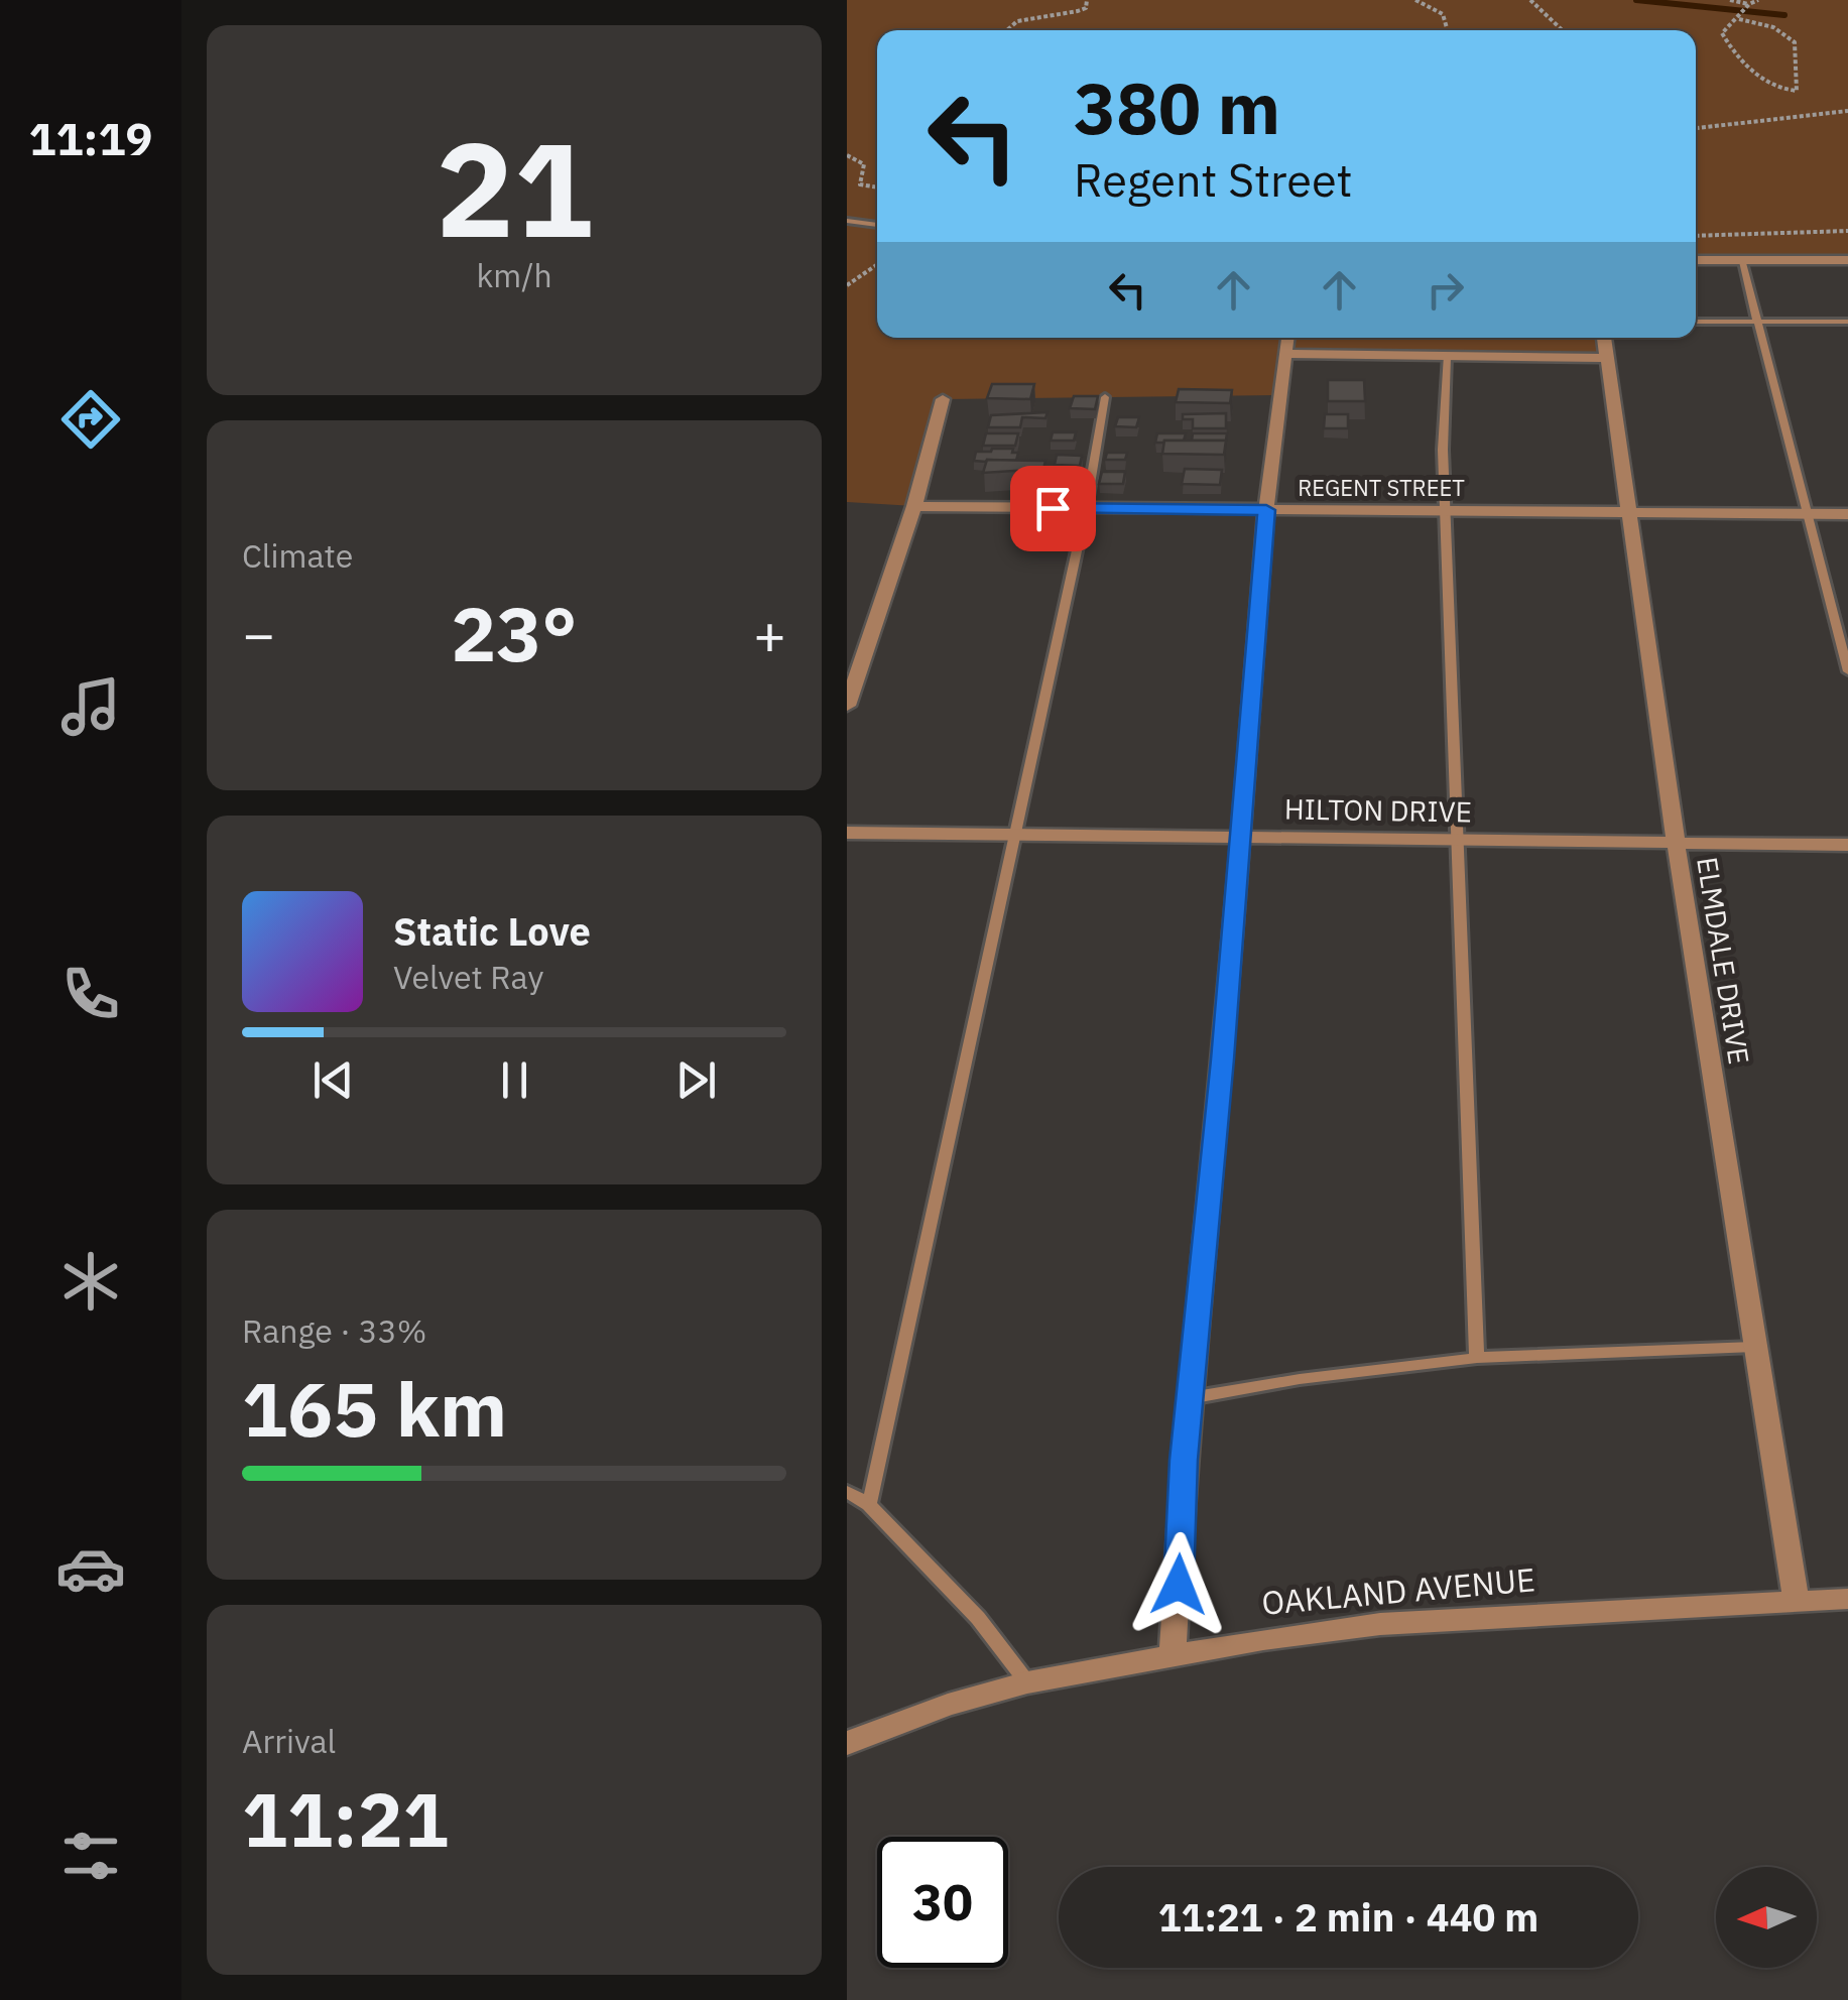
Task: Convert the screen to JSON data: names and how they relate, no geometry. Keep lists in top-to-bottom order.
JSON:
{
  "streets": {
    "street": [
      "REGENT STREET",
      "HILTON DRIVE",
      "ELMDALE DRIVE",
      "OAKLAND AVENUE"
    ]
  },
  "crossings": [
    ["REGENT STREET", "ELMDALE DRIVE"],
    ["HILTON DRIVE", "ELMDALE DRIVE"],
    ["ELMDALE DRIVE", "OAKLAND AVENUE"]
  ],
  "north": "left",
  "page": {
    "tabs": "11:19",
    "tile": [
      ["21", "km/h"],
      "Climate",
      ["Range · 33%", "165 km"],
      ["Arrival", "11:21"]
    ],
    "turn": ["380 m", "Regent Street"],
    "heat": ["−", "23°", "+"],
    "song": ["Static Love", "Velvet Ray"],
    "limit": "30",
    "trip": "11:21 · 2 min · 440 m"
  }
}
